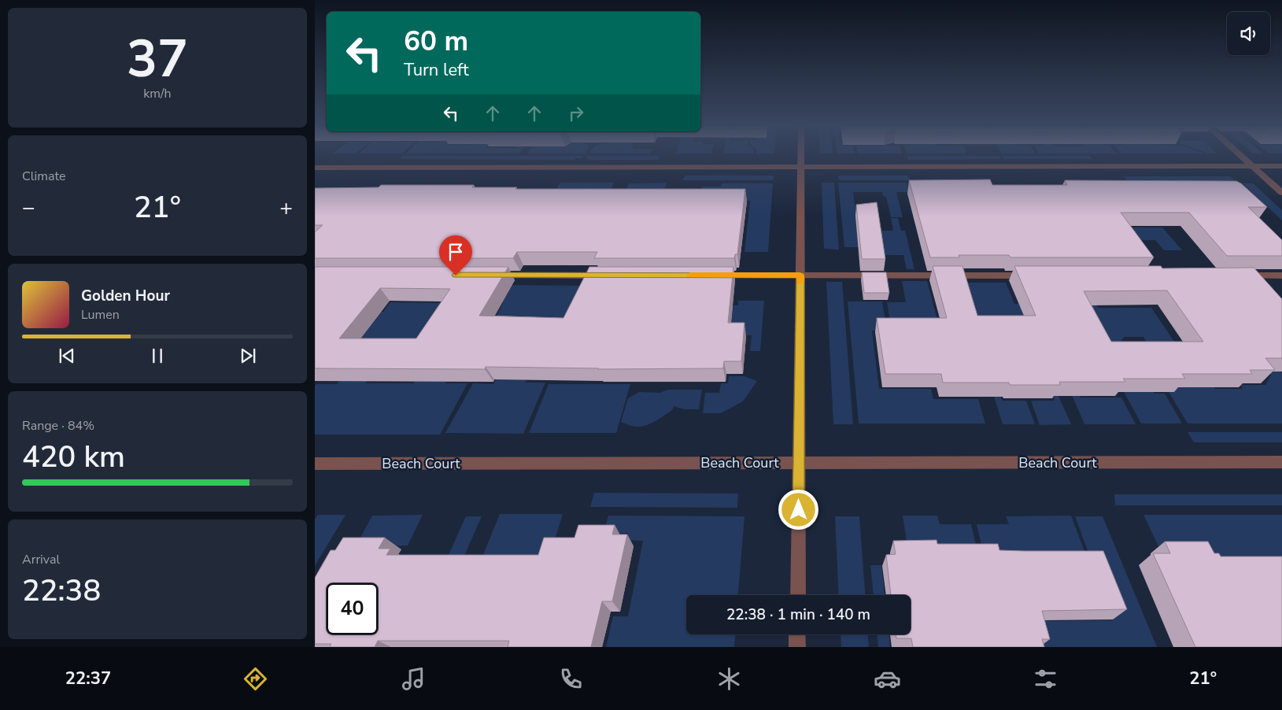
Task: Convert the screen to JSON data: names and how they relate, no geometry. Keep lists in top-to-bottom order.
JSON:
{
  "streets": {
    "street": ["Beach Court"]
  },
  "page": {
    "tile": [
      ["37", "km/h"],
      "Climate",
      ["Range · 84%", "420 km"],
      ["Arrival", "22:38"]
    ],
    "turn": ["60 m", "Turn left"],
    "heat": ["−", "21°", "+"],
    "song": ["Golden Hour", "Lumen"],
    "limit": "40",
    "trip": "22:38 · 1 min · 140 m",
    "tabs": ["22:37", "21°"]
  }
}
